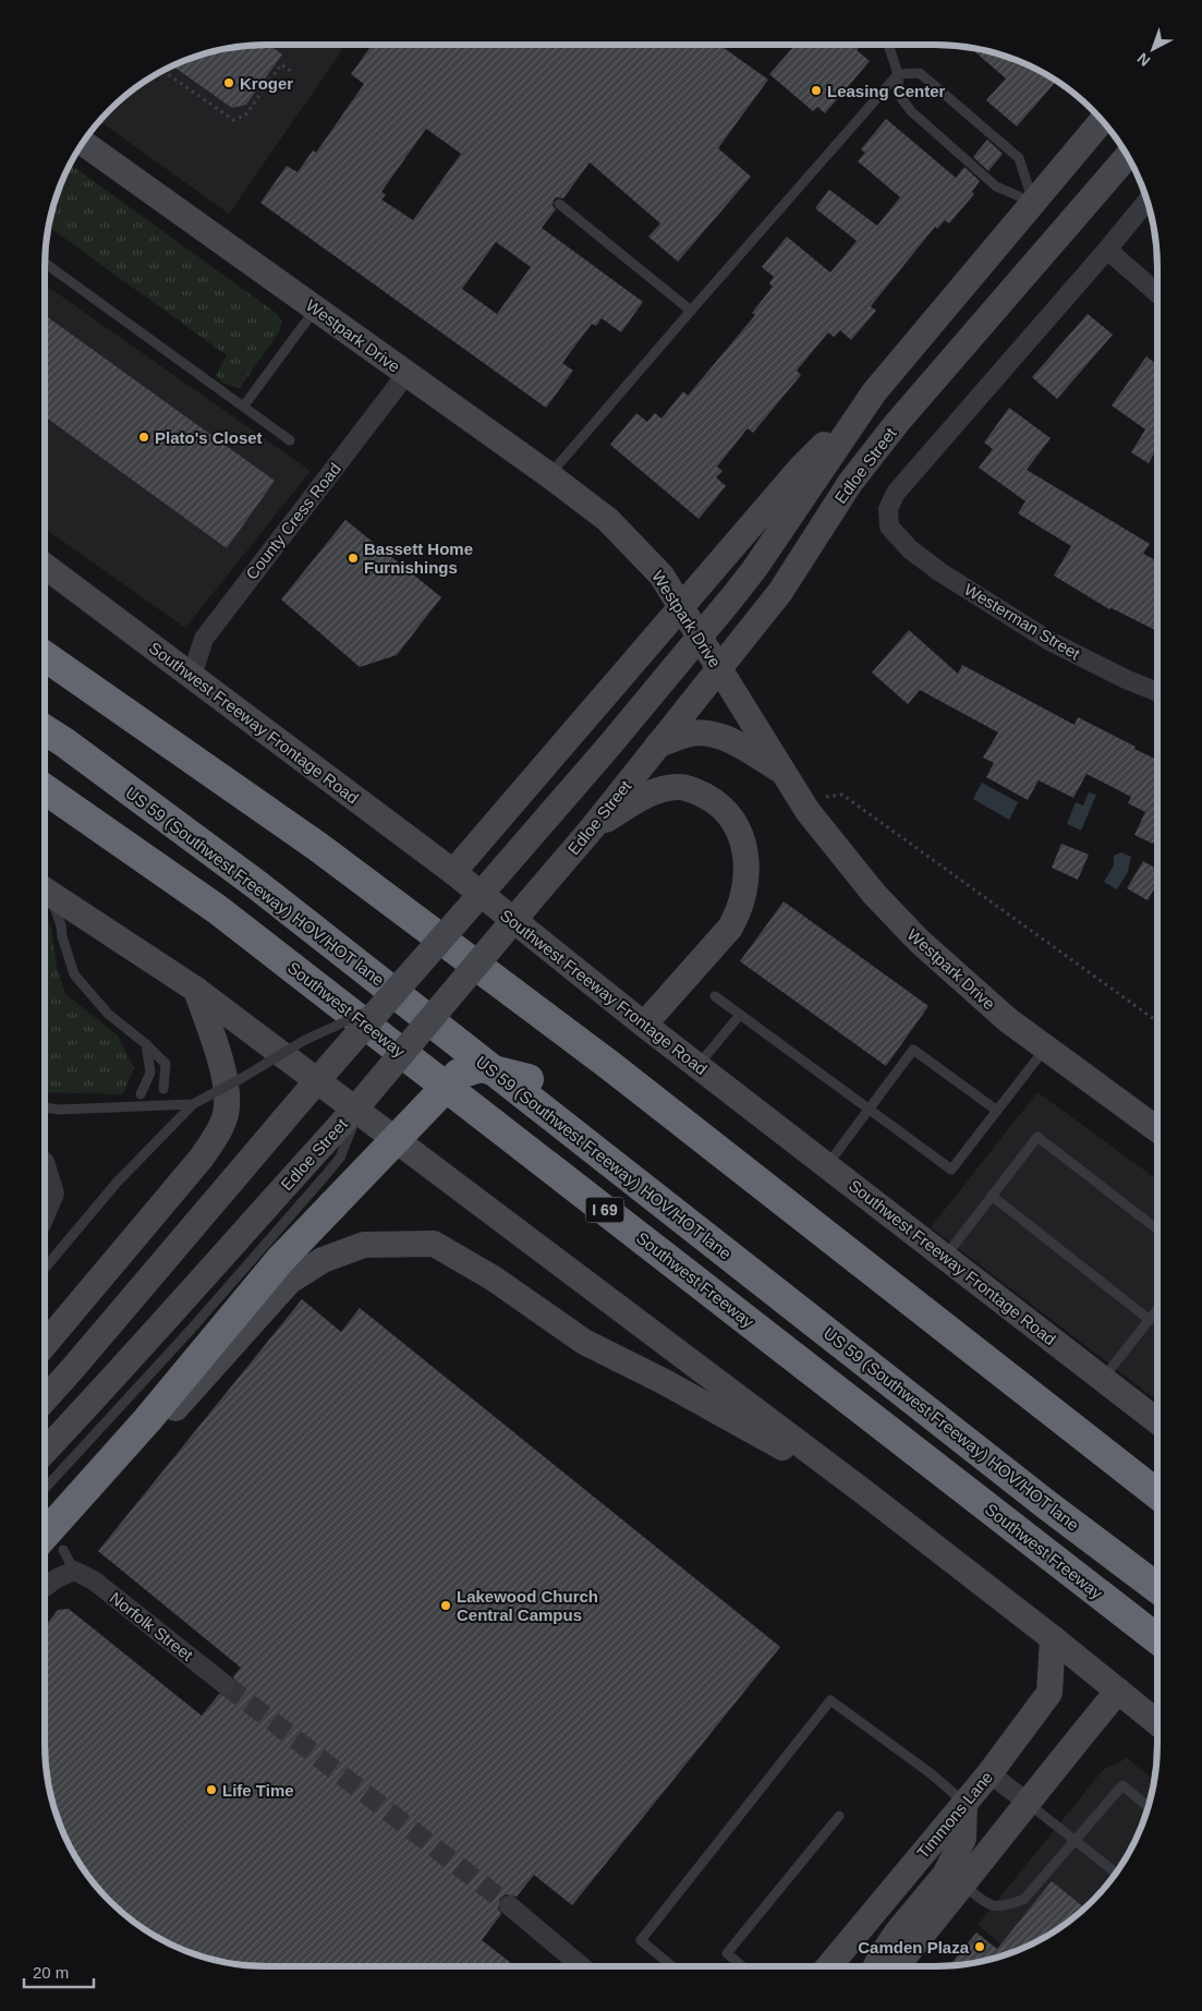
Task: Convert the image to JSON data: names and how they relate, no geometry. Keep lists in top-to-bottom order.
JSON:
{
  "streets": {
    "highway": ["US 59 (Southwest Freeway) HOV/HOT lane", "Southwest Freeway", "I 69"],
    "main road": [
      "Westpark Drive",
      "Edloe Street",
      "Southwest Freeway Frontage Road",
      "Timmons Lane"
    ],
    "street": ["County Cress Road", "Westerman Street", "Norfolk Street"]
  },
  "crossings": [
    ["Westpark Drive", "Edloe Street"],
    ["Westpark Drive", "County Cress Road"],
    ["County Cress Road", "Southwest Freeway Frontage Road"]
  ],
  "places": [
    "Kroger",
    "Leasing Center",
    "Plato's Closet",
    "Bassett Home Furnishings",
    "Lakewood Church Central Campus",
    "Life Time",
    "Camden Plaza"
  ],
  "scale_bar": "20 m",
  "north": "bottom left"
}
